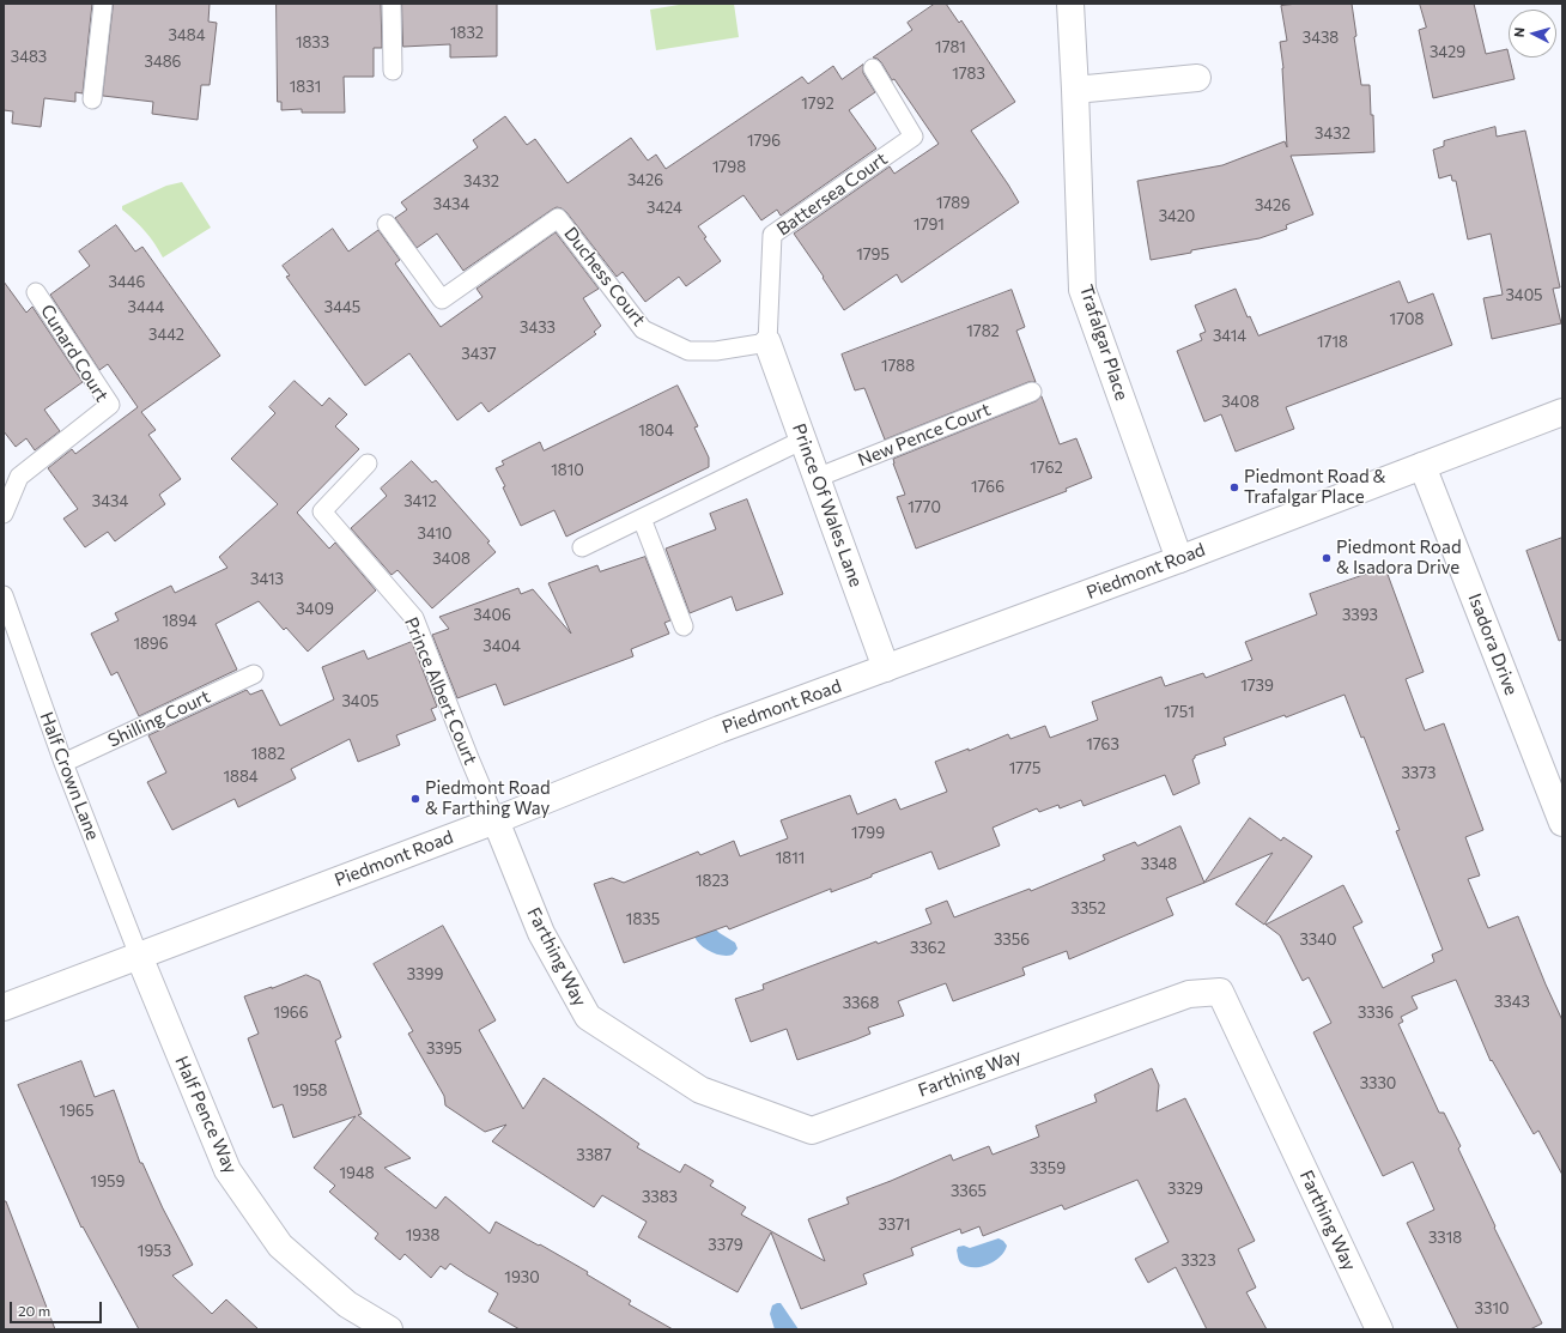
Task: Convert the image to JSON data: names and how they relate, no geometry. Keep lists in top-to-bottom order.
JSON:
{
  "streets": {
    "street": [
      "Trafalgar Place",
      "Prince Of Wales Lane",
      "Piedmont Road",
      "Isadora Drive",
      "Farthing Way",
      "Half Pence Way"
    ],
    "lane": [
      "Battersea Court",
      "Duchess Court",
      "Cunard Court",
      "New Pence Court",
      "Prince Albert Court",
      "Shilling Court",
      "Half Crown Lane"
    ]
  },
  "crossings": [
    ["Battersea Court", "Duchess Court"],
    ["Battersea Court", "Prince Of Wales Lane"],
    ["Duchess Court", "Prince Of Wales Lane"],
    ["Trafalgar Place", "Piedmont Road"],
    ["New Pence Court", "Prince Of Wales Lane"],
    ["Prince Of Wales Lane", "Piedmont Road"],
    ["Piedmont Road", "Isadora Drive"],
    ["Piedmont Road", "Prince Albert Court"],
    ["Piedmont Road", "Half Crown Lane"],
    ["Piedmont Road", "Farthing Way"],
    ["Piedmont Road", "Half Pence Way"],
    ["Prince Albert Court", "Farthing Way"],
    ["Shilling Court", "Half Crown Lane"],
    ["Half Crown Lane", "Half Pence Way"]
  ],
  "places": ["Piedmont Road & Trafalgar Place", "Piedmont Road & Isadora Drive", "Piedmont Road & Farthing Way"],
  "house_numbers": [
    "1832",
    "3484",
    "3438",
    "1833",
    "1781",
    "3429",
    "3483",
    "3486",
    "1783",
    "1831",
    "1792",
    "3432",
    "1796",
    "1798",
    "3426",
    "3432",
    "1789",
    "3434",
    "3426",
    "3424",
    "3420",
    "1791",
    "1795",
    "3446",
    "3405",
    "3444",
    "3445",
    "1708",
    "3433",
    "1782",
    "3442",
    "3414",
    "1718",
    "3437",
    "1788",
    "3408",
    "1804",
    "1762",
    "1810",
    "1766",
    "3434",
    "3412",
    "1770",
    "3410",
    "3408",
    "3413",
    "3409",
    "3406",
    "3393",
    "1894",
    "1896",
    "3404",
    "1739",
    "3405",
    "1751",
    "1763",
    "1882",
    "1775",
    "3373",
    "1884",
    "1799",
    "1811",
    "3348",
    "1823",
    "3352",
    "1835",
    "3356",
    "3340",
    "3362",
    "3399",
    "3343",
    "3368",
    "1966",
    "3336",
    "3395",
    "3330",
    "1958",
    "1965",
    "3387",
    "3359",
    "1948",
    "1959",
    "3329",
    "3365",
    "3383",
    "3371",
    "1938",
    "3318",
    "3379",
    "1953",
    "3323",
    "1930",
    "3310"
  ],
  "scale_bar": "20 m",
  "north": "left"
}
